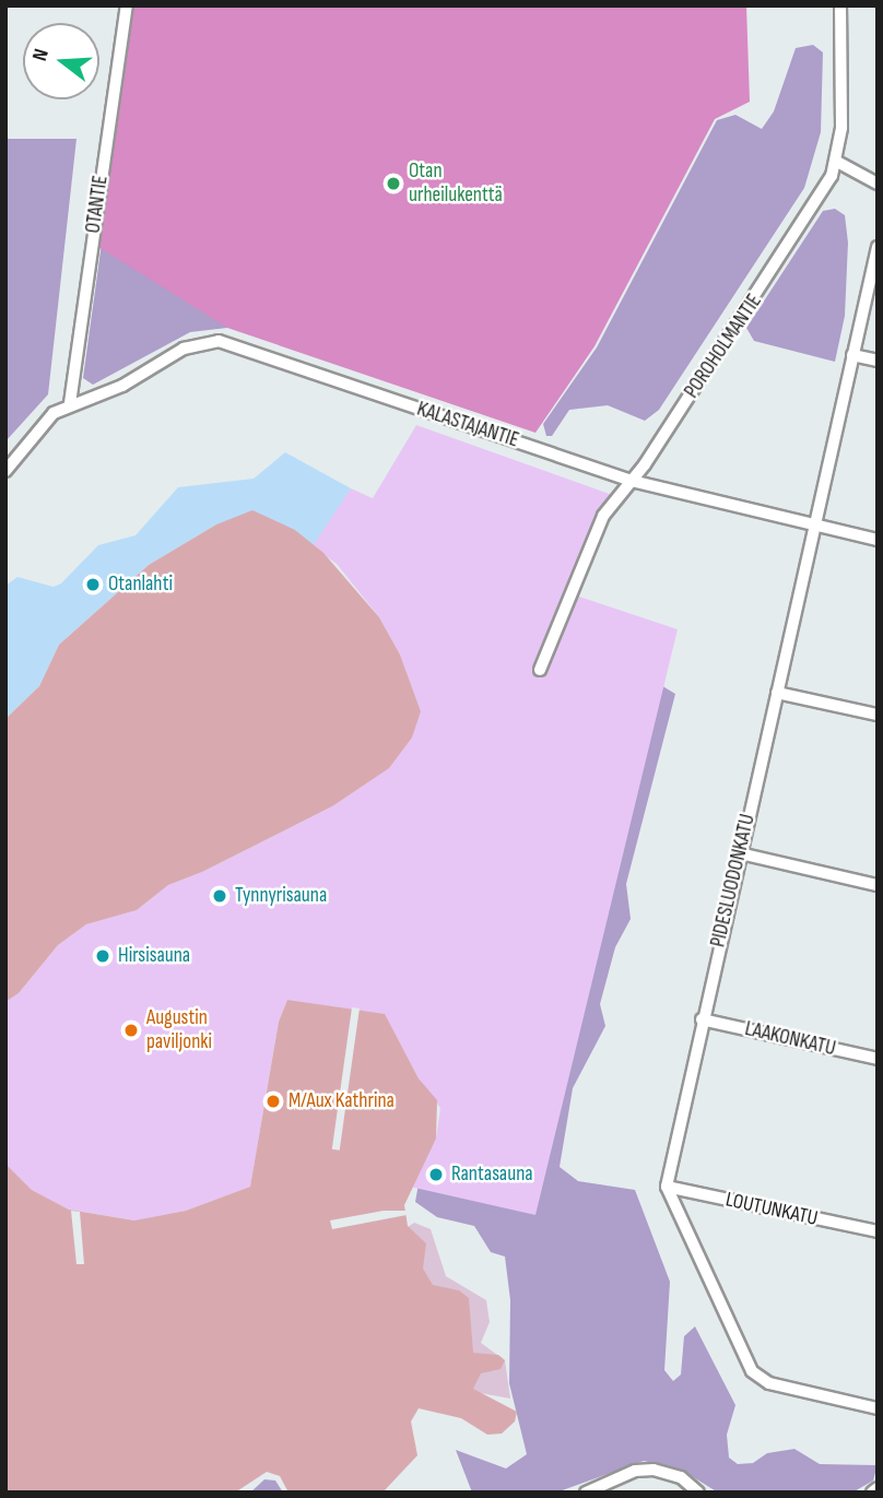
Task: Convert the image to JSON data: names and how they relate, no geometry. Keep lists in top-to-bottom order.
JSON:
{
  "streets": {
    "street": [
      "OTANTIE",
      "POROHOLMANTIE",
      "KALASTAJANTIE",
      "PIDESLUODONKATU",
      "LAAKONKATU",
      "LOUTUNKATU"
    ]
  },
  "crossings": [
    ["OTANTIE", "KALASTAJANTIE"],
    ["POROHOLMANTIE", "KALASTAJANTIE"],
    ["KALASTAJANTIE", "PIDESLUODONKATU"],
    ["PIDESLUODONKATU", "LAAKONKATU"],
    ["PIDESLUODONKATU", "LOUTUNKATU"]
  ],
  "places": [
    "Otan urheilukenttä",
    "Otanlahti",
    "Tynnyrisauna",
    "Hirsisauna",
    "Augustin paviljonki",
    "M/Aux Kathrina",
    "Rantasauna"
  ],
  "north": "left"
}
